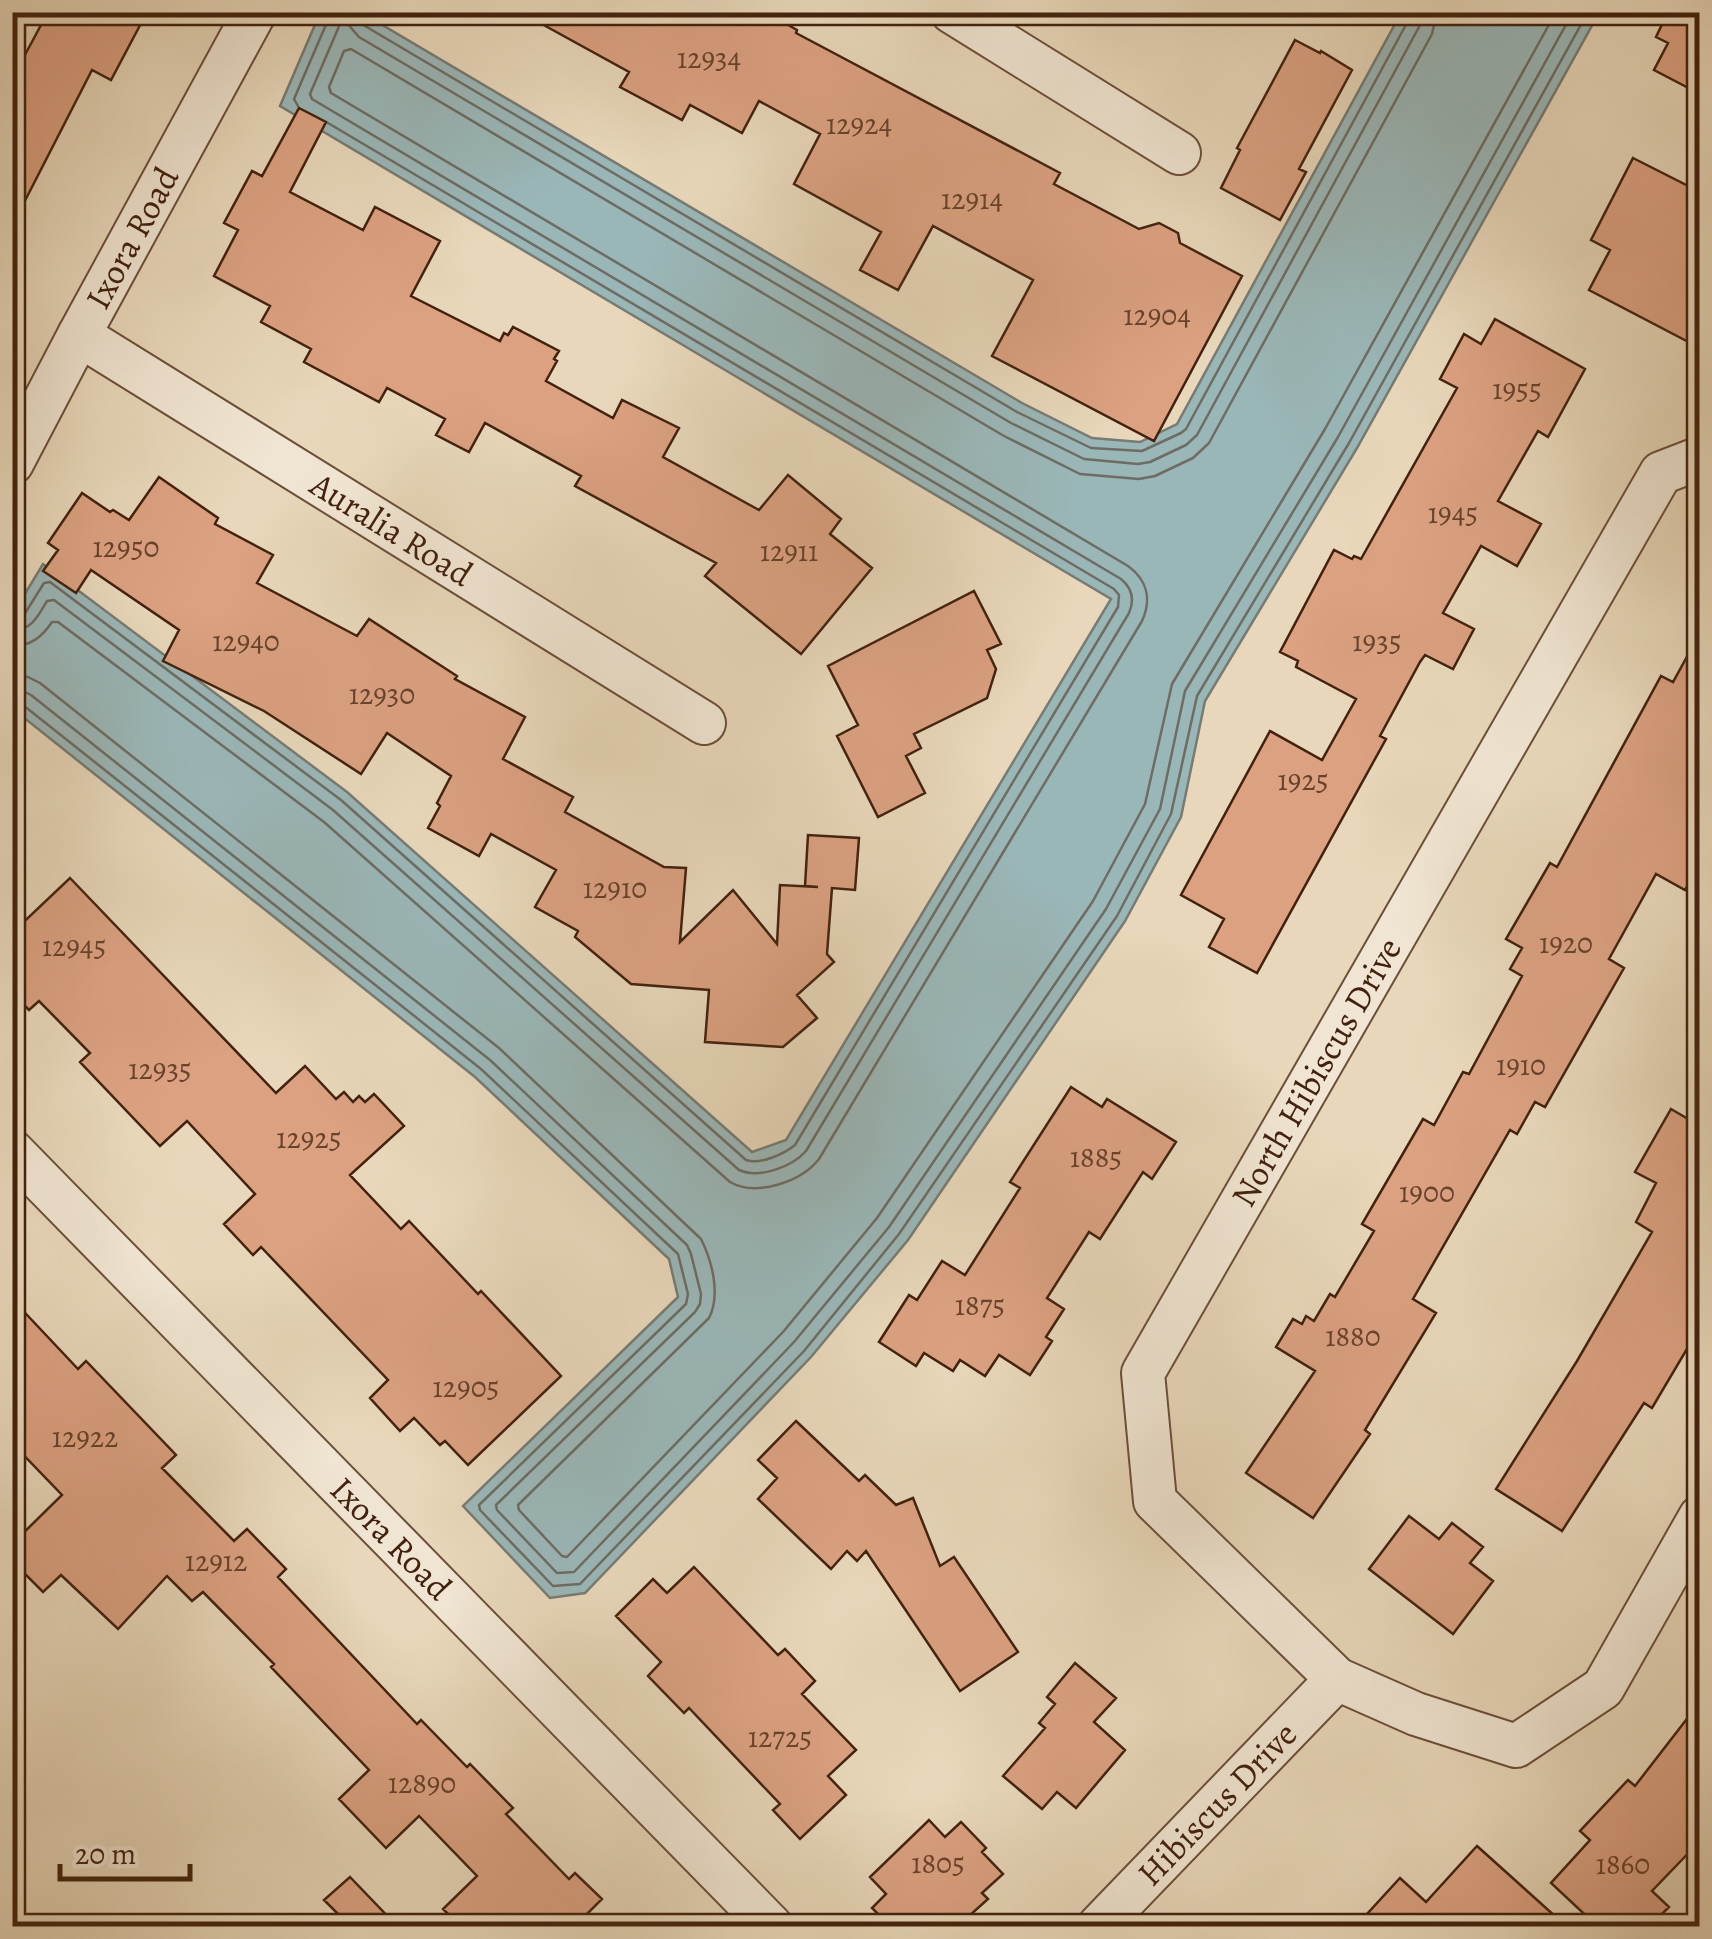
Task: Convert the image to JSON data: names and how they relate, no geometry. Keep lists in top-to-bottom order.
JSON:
{
  "streets": {
    "street": [
      "Ixora Road",
      "Auralia Road",
      "North Hibiscus Drive",
      "Hibiscus Drive"
    ]
  },
  "crossings": [
    ["Ixora Road", "Auralia Road"],
    ["North Hibiscus Drive", "Hibiscus Drive"]
  ],
  "house_numbers": [
    "12934",
    "12924",
    "12914",
    "12904",
    "1955",
    "1945",
    "12950",
    "12911",
    "12940",
    "1935",
    "12930",
    "1925",
    "12910",
    "1920",
    "12945",
    "1910",
    "12935",
    "12925",
    "1885",
    "1900",
    "1875",
    "1880",
    "12905",
    "12922",
    "12912",
    "12725",
    "12890",
    "1805",
    "1860"
  ],
  "scale_bar": "20 m"
}
